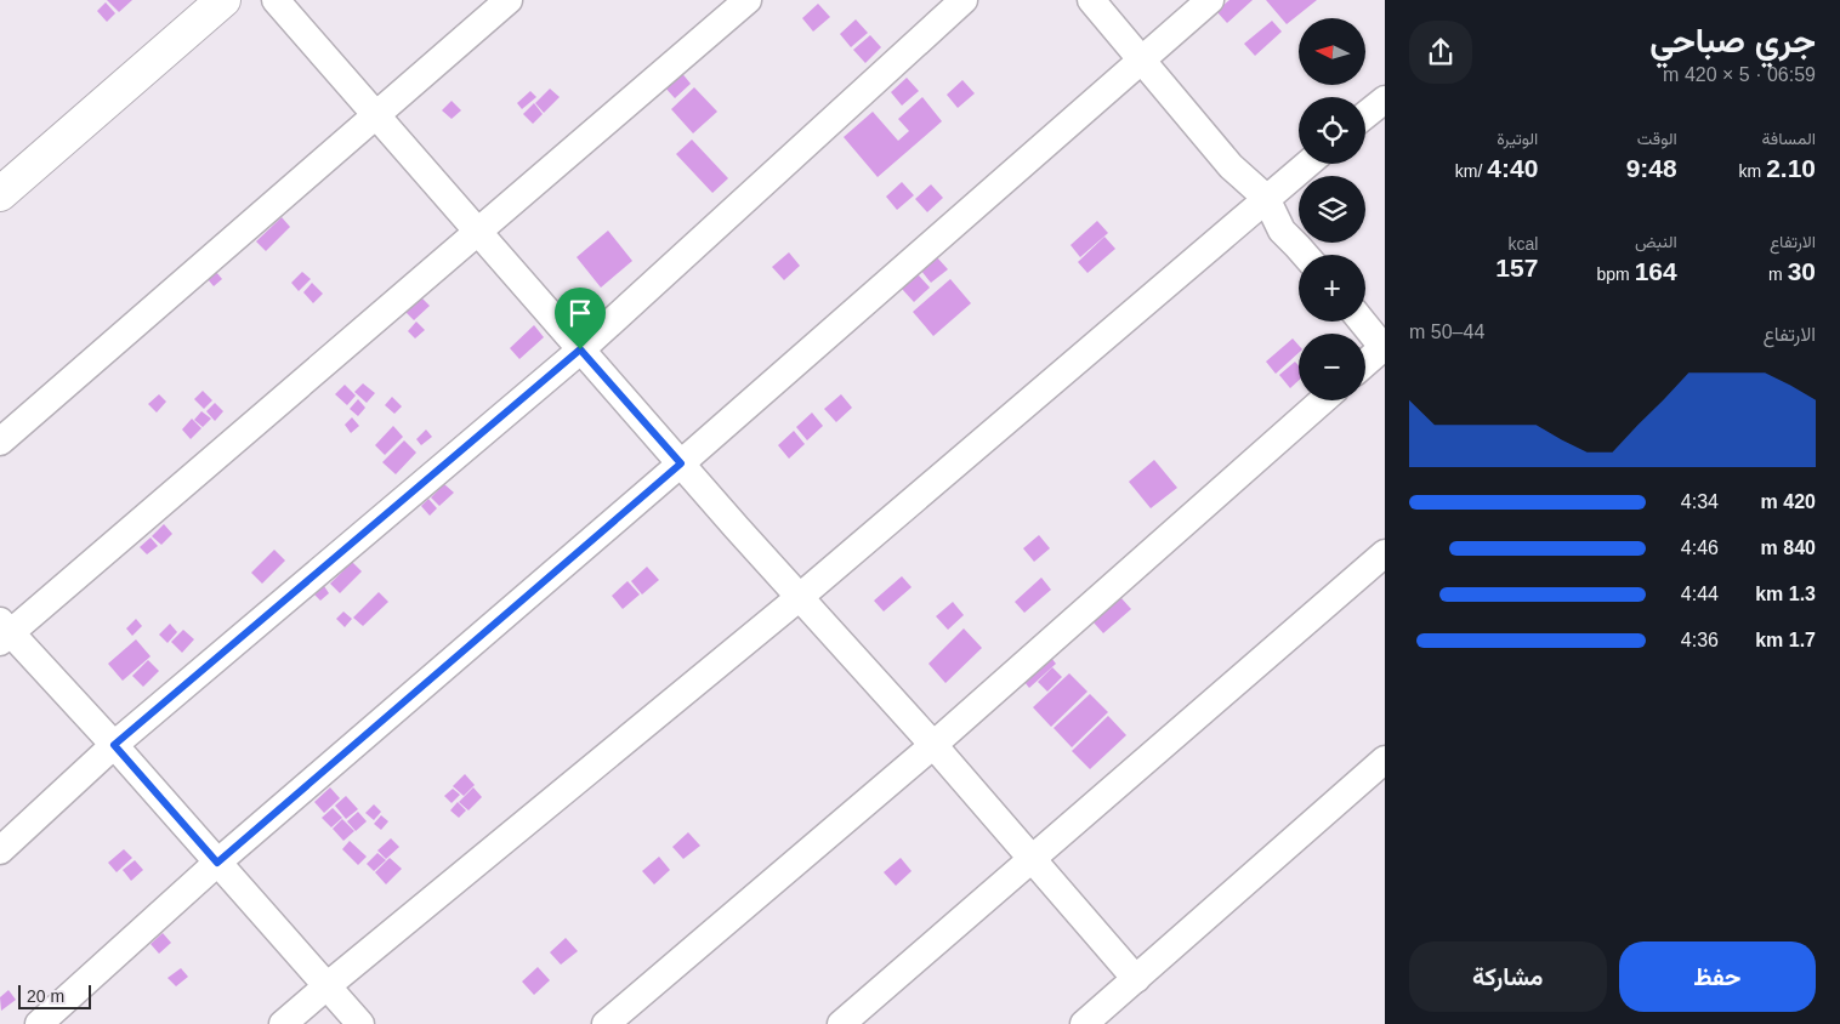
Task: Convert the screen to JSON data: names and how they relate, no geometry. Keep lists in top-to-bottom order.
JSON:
{
  "scale_bar": "20 m",
  "north": "left",
  "page": {
    "heading": ["جري صباحي", "06:59 · 5 × 420 m"],
    "map_buttons": ["+", "−"],
    "stats": [
      ["المسافة", "2.10 km"],
      ["الوقت", "9:48"],
      ["الوتيرة", "4:40 /km"],
      ["الارتفاع", "30 m"],
      ["النبض", "164 bpm"],
      ["kcal", "157"]
    ],
    "chart": ["الارتفاع", "44–50 m"],
    "list": [
      {
        "name": "420 m",
        "note": "4:34"
      },
      {
        "name": "840 m",
        "note": "4:46"
      },
      {
        "name": "1.3 km",
        "note": "4:44"
      },
      {
        "name": "1.7 km",
        "note": "4:36"
      }
    ],
    "buttons": ["حفظ", "مشاركة"],
    "scale": "20 m"
  }
}
